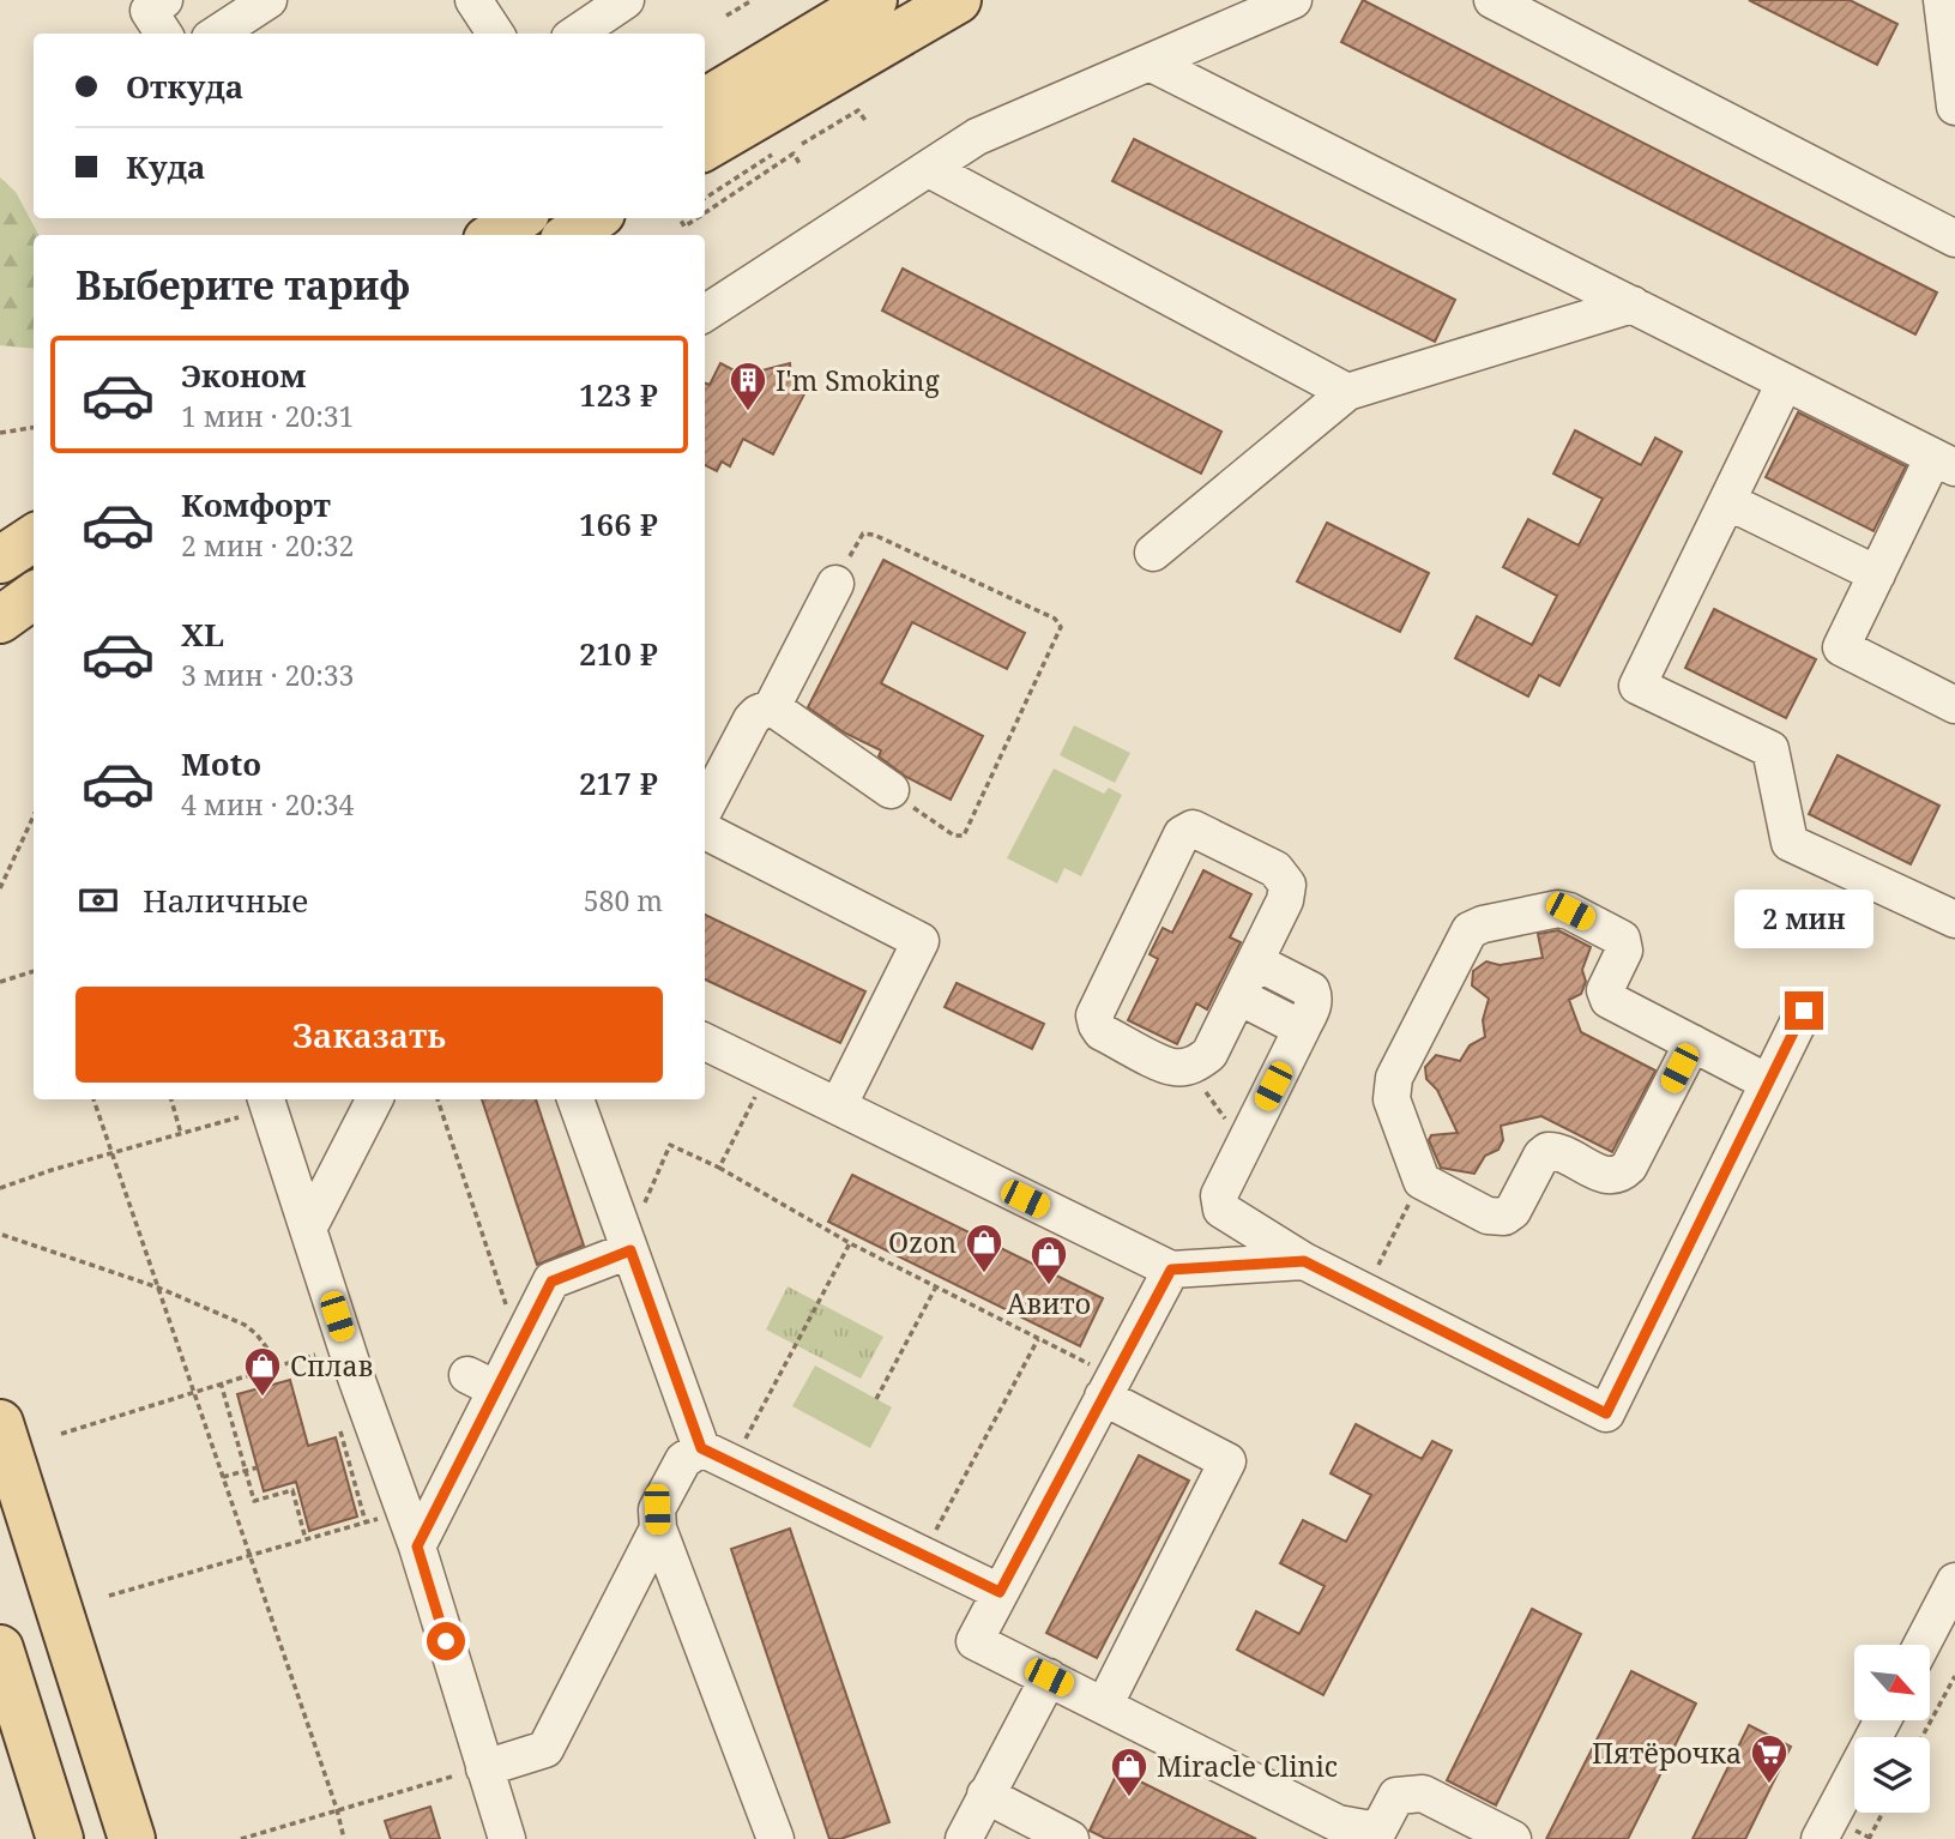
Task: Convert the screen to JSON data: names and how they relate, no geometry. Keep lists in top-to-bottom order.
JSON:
{
  "places": {
    "building": ["I'm Smoking"],
    "shop": [
      "Ozon",
      "Авито",
      "Сплав",
      "Miracle Clinic"
    ],
    "supermarket": ["Пятёрочка"]
  },
  "north": "bottom right",
  "page": {
    "banner": ["Откуда", "Куда"],
    "heading": "Выберите тариф",
    "list": [
      {
        "name": "Эконом",
        "note": "1 мин · 20:31",
        "value": "123 ₽"
      },
      {
        "name": "Комфорт",
        "note": "2 мин · 20:32",
        "value": "166 ₽"
      },
      {
        "name": "XL",
        "note": "3 мин · 20:33",
        "value": "210 ₽"
      },
      {
        "name": "Moto",
        "note": "4 мин · 20:34",
        "value": "217 ₽"
      }
    ],
    "pay": ["Наличные", "580 m"],
    "bubble": "2 мин",
    "buttons": "Заказать"
  }
}
